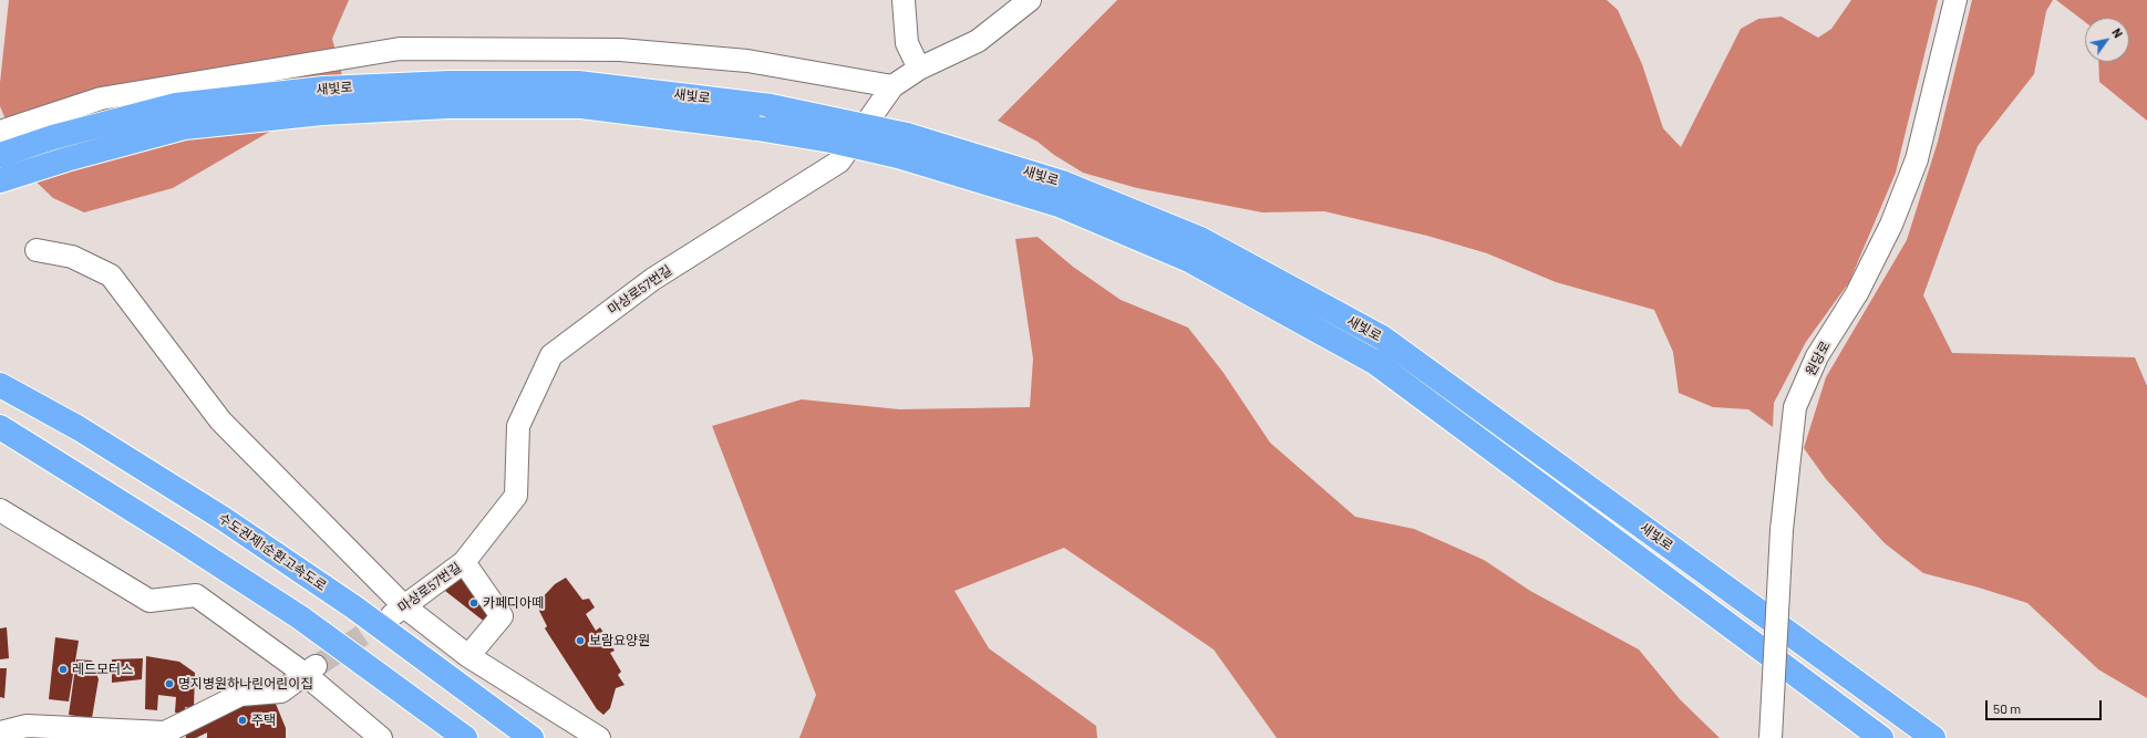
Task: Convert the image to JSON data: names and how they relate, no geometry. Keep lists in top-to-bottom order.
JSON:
{
  "streets": {
    "highway": ["새빛로", "수도권제1순환고속도로"],
    "street": ["마상로57번길", "원당로"]
  },
  "places": [
    "카페디아떼",
    "보람요양원",
    "레드모터스",
    "명지병원하나린어린이집",
    "주택"
  ],
  "scale_bar": "50 m",
  "north": "top right"
}
